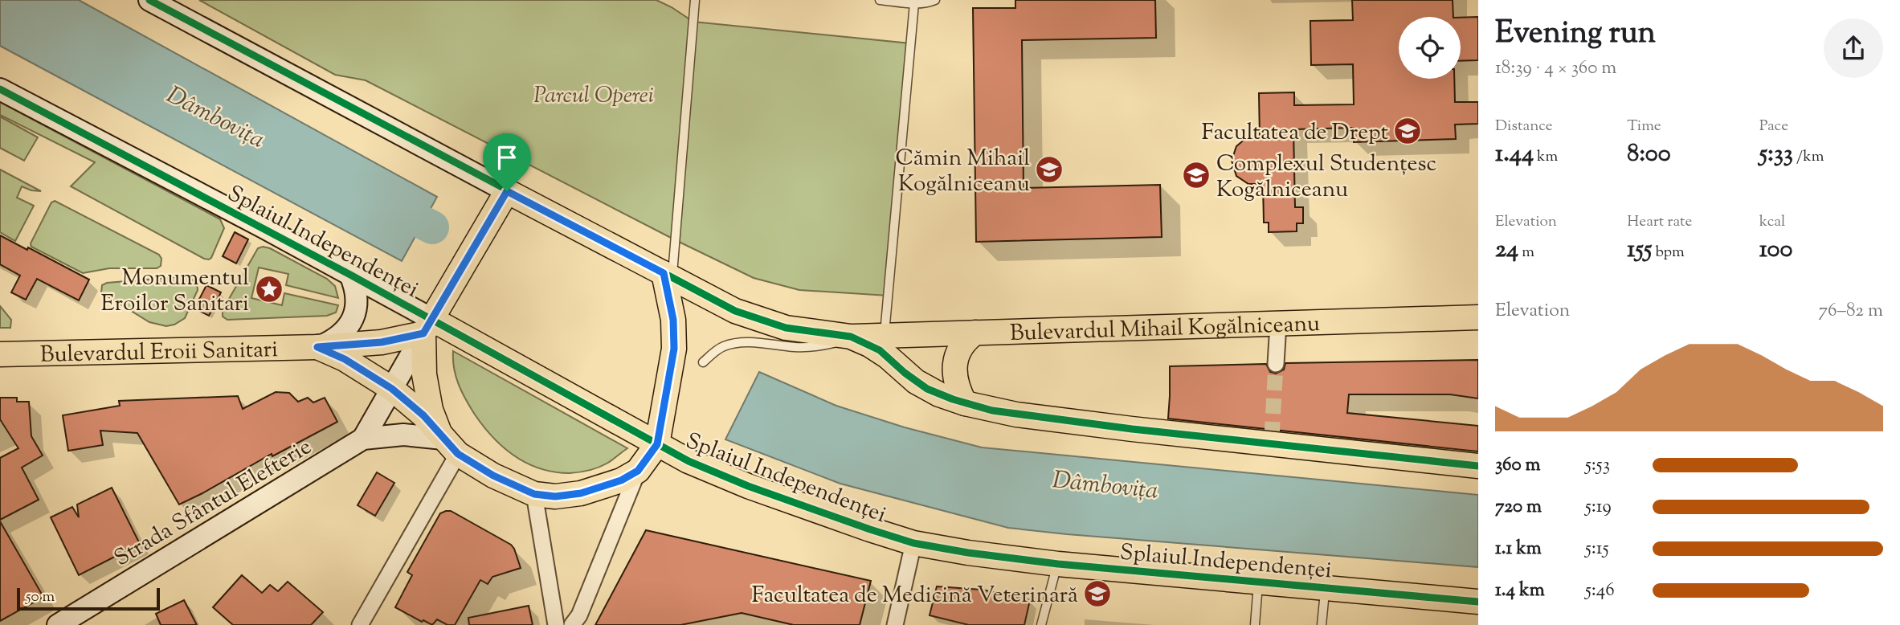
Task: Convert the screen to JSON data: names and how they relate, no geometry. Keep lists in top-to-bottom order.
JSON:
{
  "streets": {
    "main road": [
      "Splaiul Independenței",
      "Bulevardul Mihail Kogălniceanu",
      "Bulevardul Eroii Sanitari",
      "Strada Sfântul Elefterie"
    ]
  },
  "crossings": [
    ["Splaiul Independenței", "Bulevardul Eroii Sanitari"],
    ["Splaiul Independenței", "Strada Sfântul Elefterie"],
    ["Bulevardul Eroii Sanitari", "Strada Sfântul Elefterie"]
  ],
  "water": ["Dâmbovița"],
  "parks": ["Parcul Operei"],
  "places": {
    "school or university": [
      "Facultatea de Drept",
      "Cămin Mihail Kogălniceanu",
      "Complexul Studențesc Kogălniceanu",
      "Facultatea de Medicină Veterinară"
    ],
    "place": ["Monumentul Eroilor Sanitari"]
  },
  "scale_bar": "50 m",
  "page": {
    "heading": ["Evening run", "18:39 · 4 × 360 m"],
    "stats": [
      ["Distance", "1.44 km"],
      ["Time", "8:00"],
      ["Pace", "5:33 /km"],
      ["Elevation", "24 m"],
      ["Heart rate", "155 bpm"],
      ["kcal", "100"]
    ],
    "chart": ["Elevation", "76–82 m"],
    "list": [
      {
        "name": "360 m",
        "note": "5:53"
      },
      {
        "name": "720 m",
        "note": "5:19"
      },
      {
        "name": "1.1 km",
        "note": "5:15"
      },
      {
        "name": "1.4 km",
        "note": "5:46"
      }
    ],
    "scale": "50 m"
  }
}
